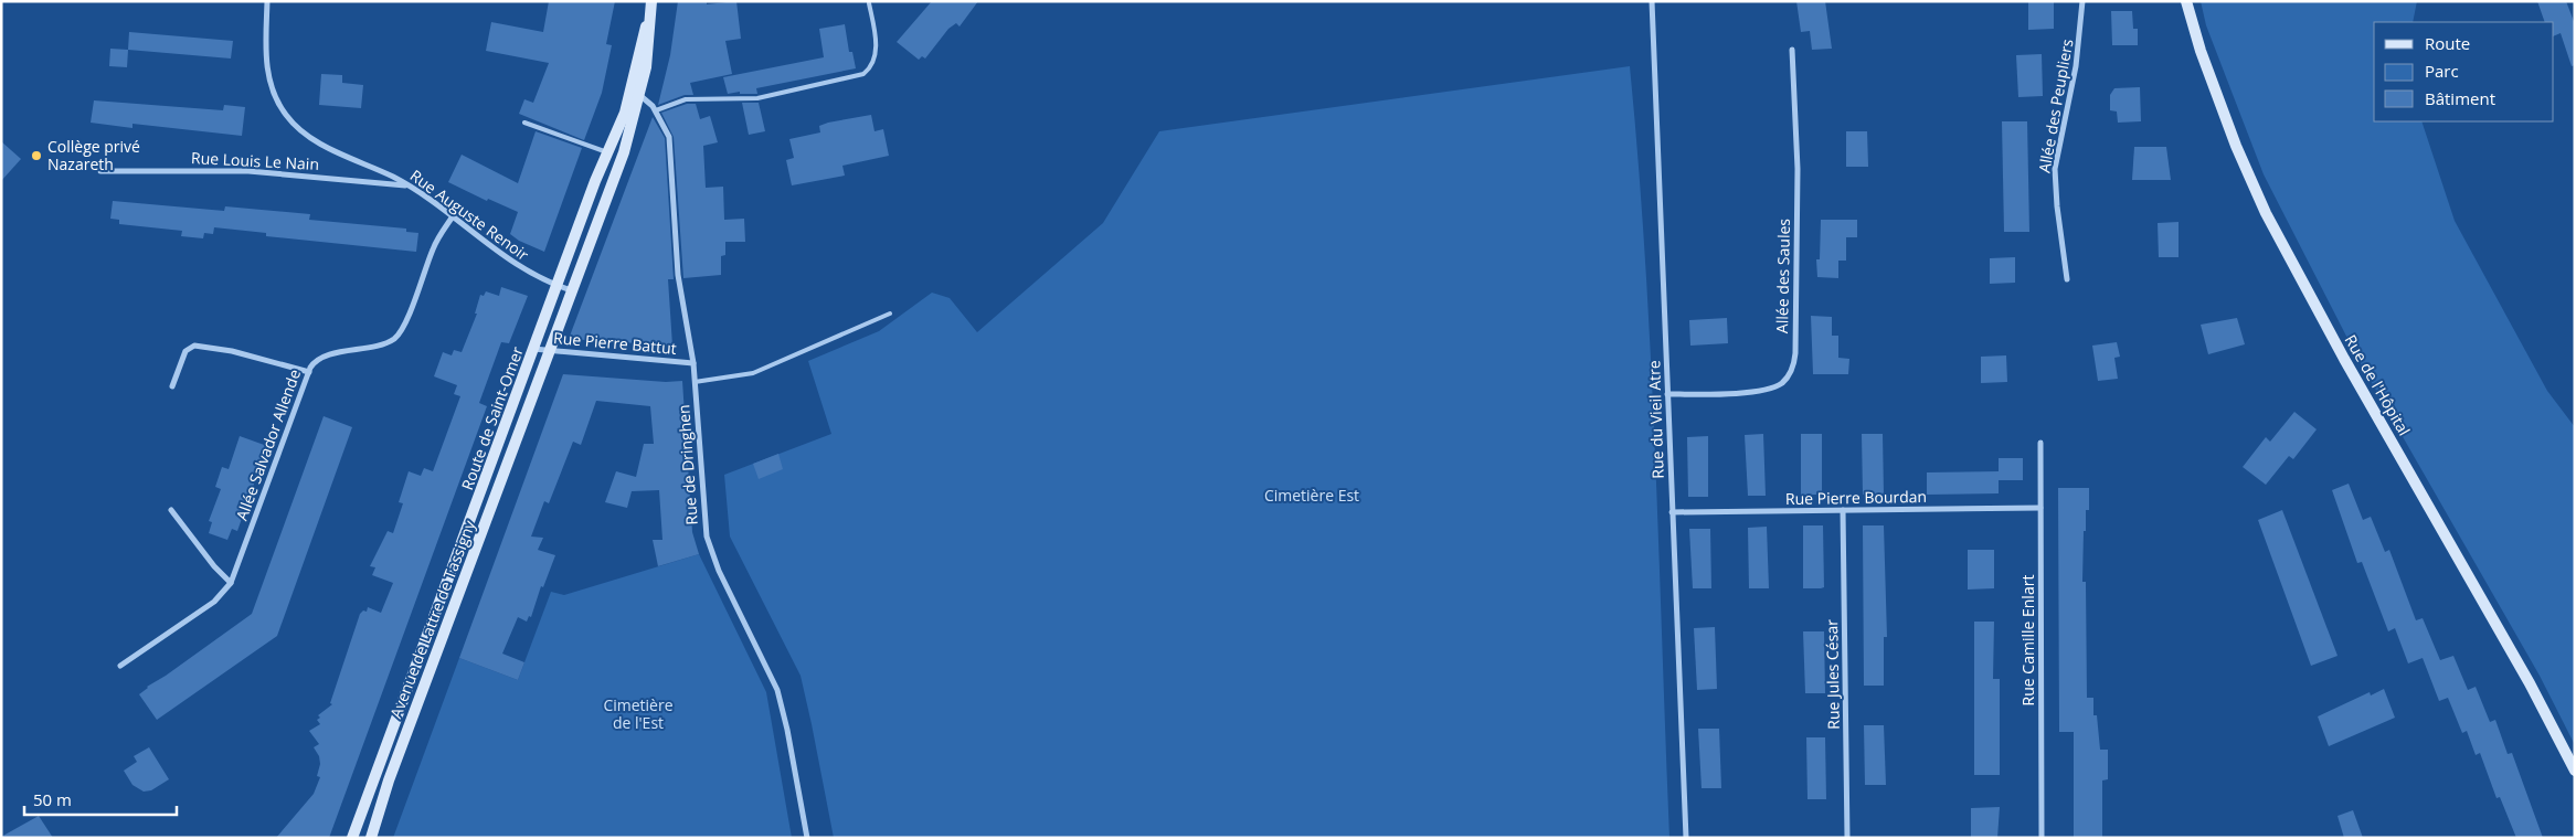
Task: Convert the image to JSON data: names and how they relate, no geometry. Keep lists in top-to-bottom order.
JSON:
{
  "streets": {
    "main road": ["Rue de l'Hôpital", "Route de Saint-Omer", "Avenue de Lattre de Tassigny"],
    "street": [
      "Allée des Peupliers",
      "Rue Louis Le Nain",
      "Rue Auguste Renoir",
      "Allée des Saules",
      "Rue Pierre Battut",
      "Rue du Vieil Atre",
      "Allée Salvador Allende",
      "Rue de Dringhen",
      "Rue Pierre Bourdan",
      "Rue Camille Enlart",
      "Rue Jules César"
    ]
  },
  "crossings": [
    ["Rue Louis Le Nain", "Rue Auguste Renoir"],
    ["Rue Auguste Renoir", "Route de Saint-Omer"],
    ["Rue Auguste Renoir", "Allée Salvador Allende"],
    ["Allée des Saules", "Rue du Vieil Atre"],
    ["Rue Pierre Battut", "Route de Saint-Omer"],
    ["Rue Pierre Battut", "Rue de Dringhen"],
    ["Rue Pierre Battut", "Avenue de Lattre de Tassigny"],
    ["Route de Saint-Omer", "Rue de Dringhen"],
    ["Route de Saint-Omer", "Avenue de Lattre de Tassigny"],
    ["Rue du Vieil Atre", "Rue Pierre Bourdan"],
    ["Rue Pierre Bourdan", "Rue Camille Enlart"],
    ["Rue Pierre Bourdan", "Rue Jules César"]
  ],
  "parks": ["Cimetière Est", "Cimetière de l'Est"],
  "places": ["Collège privé Nazareth"],
  "legend": ["Route", "Parc", "Bâtiment"],
  "scale_bar": "50 m"
}
